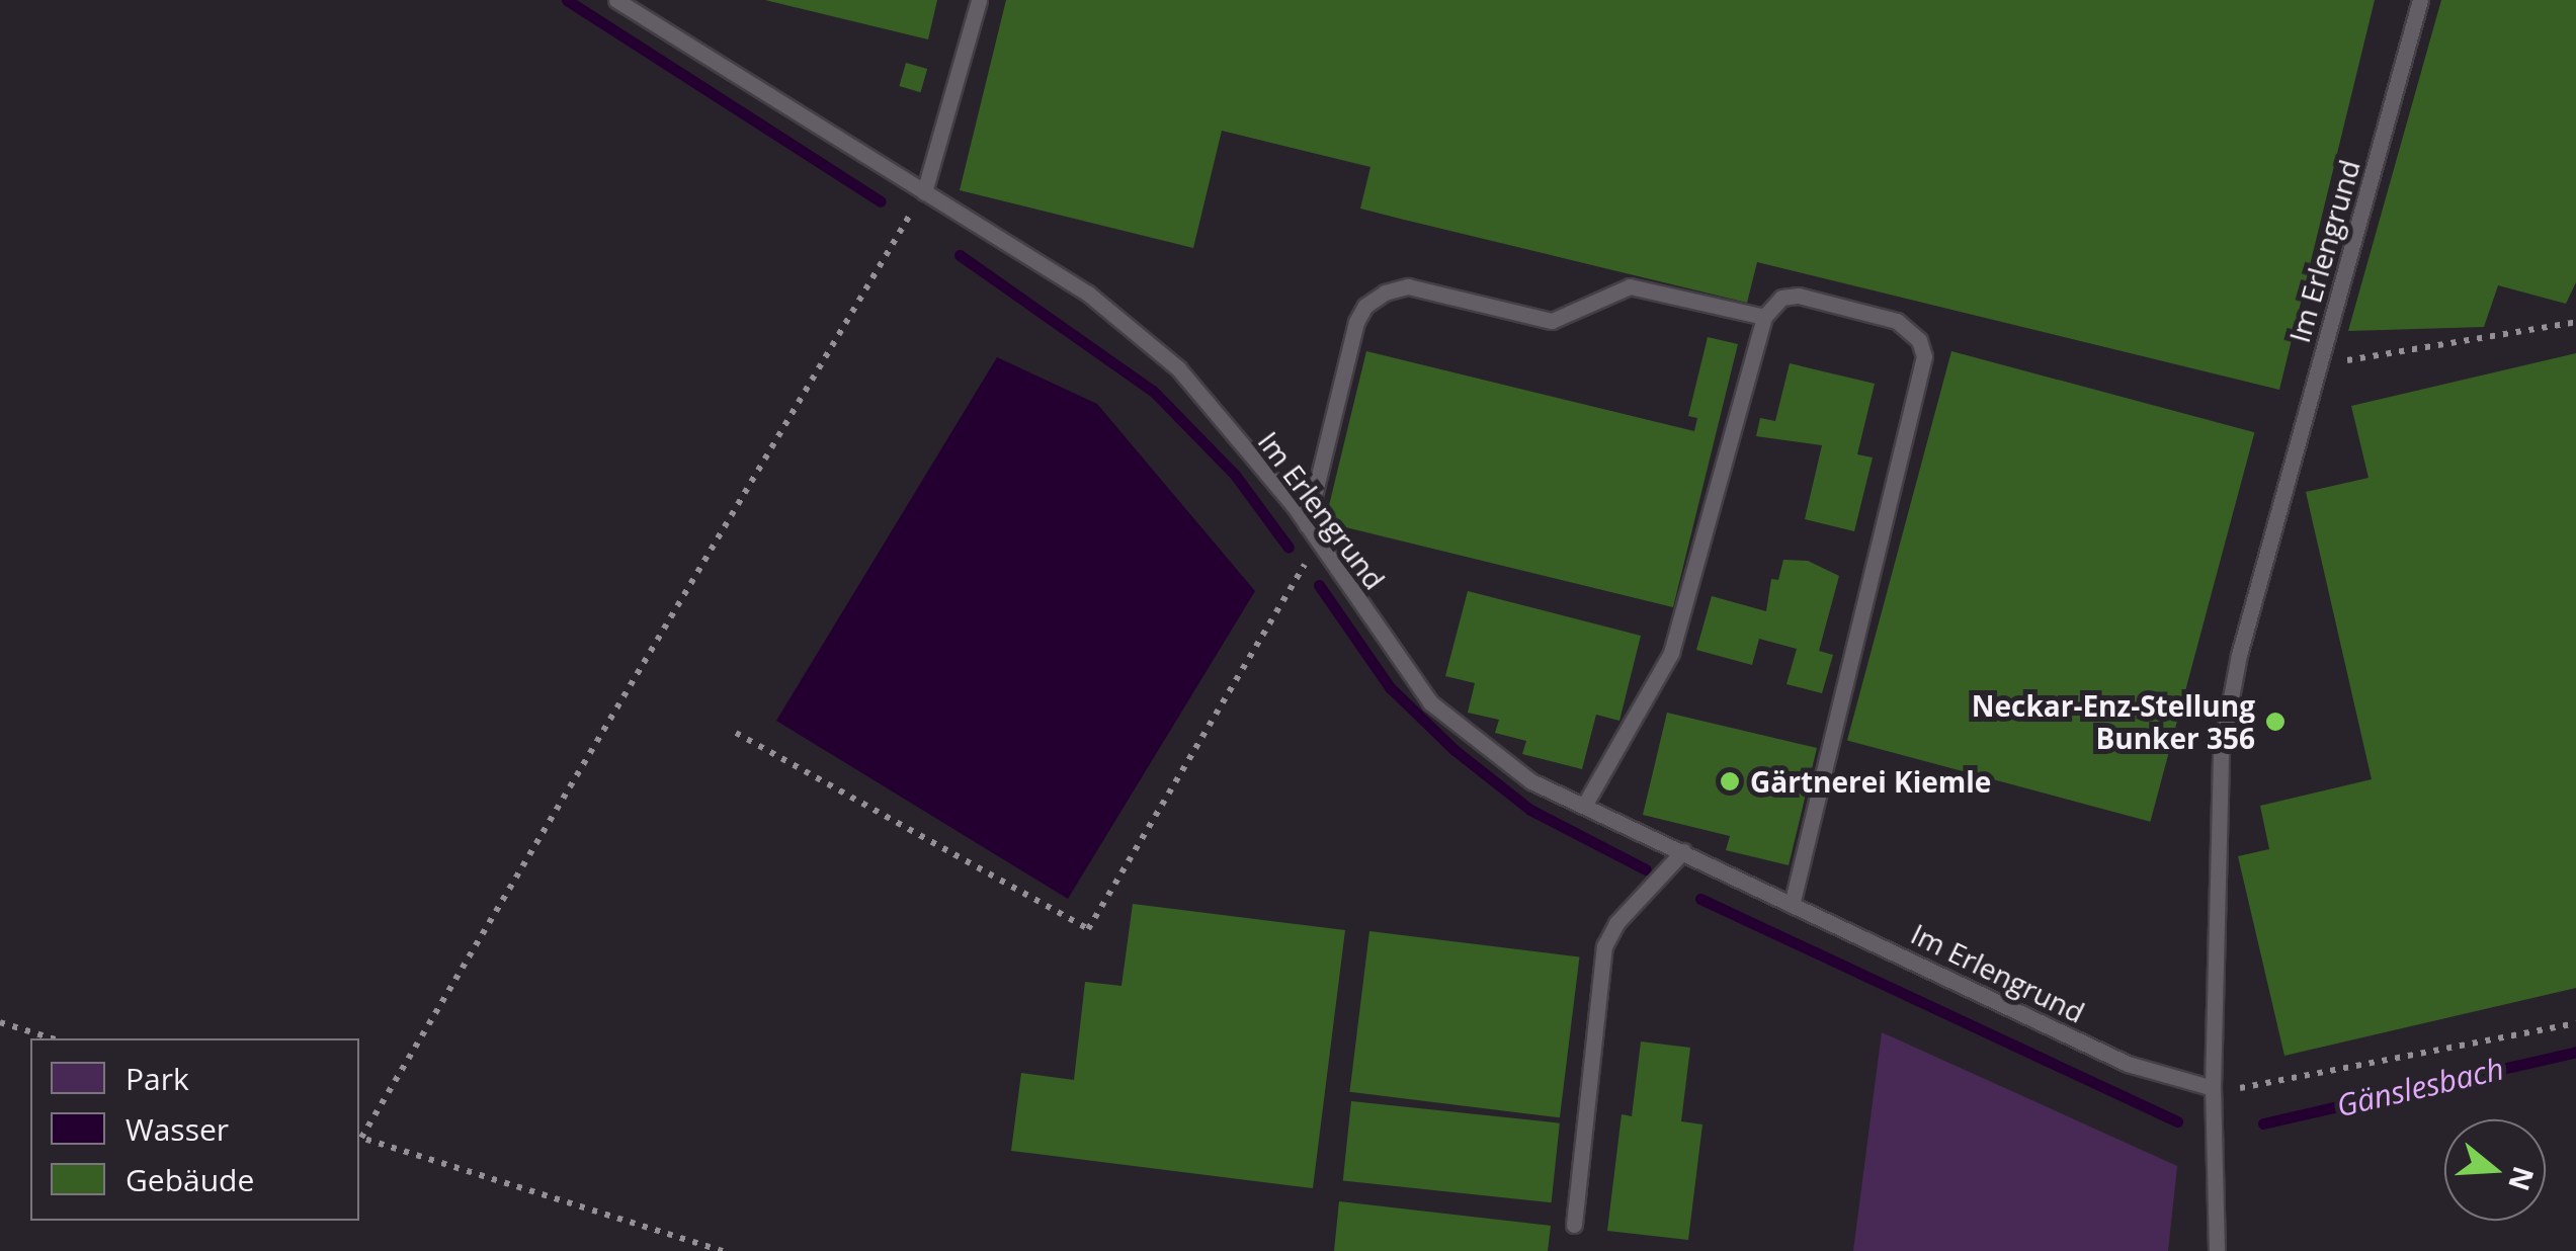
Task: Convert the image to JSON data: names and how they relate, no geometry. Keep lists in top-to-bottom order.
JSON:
{
  "streets": {
    "lane": ["Im Erlengrund"]
  },
  "water": ["Gänslesbach"],
  "places": ["Neckar-Enz-Stellung Bunker 356", "Gärtnerei Kiemle"],
  "legend": ["Park", "Wasser", "Gebäude"],
  "north": "right"
}
